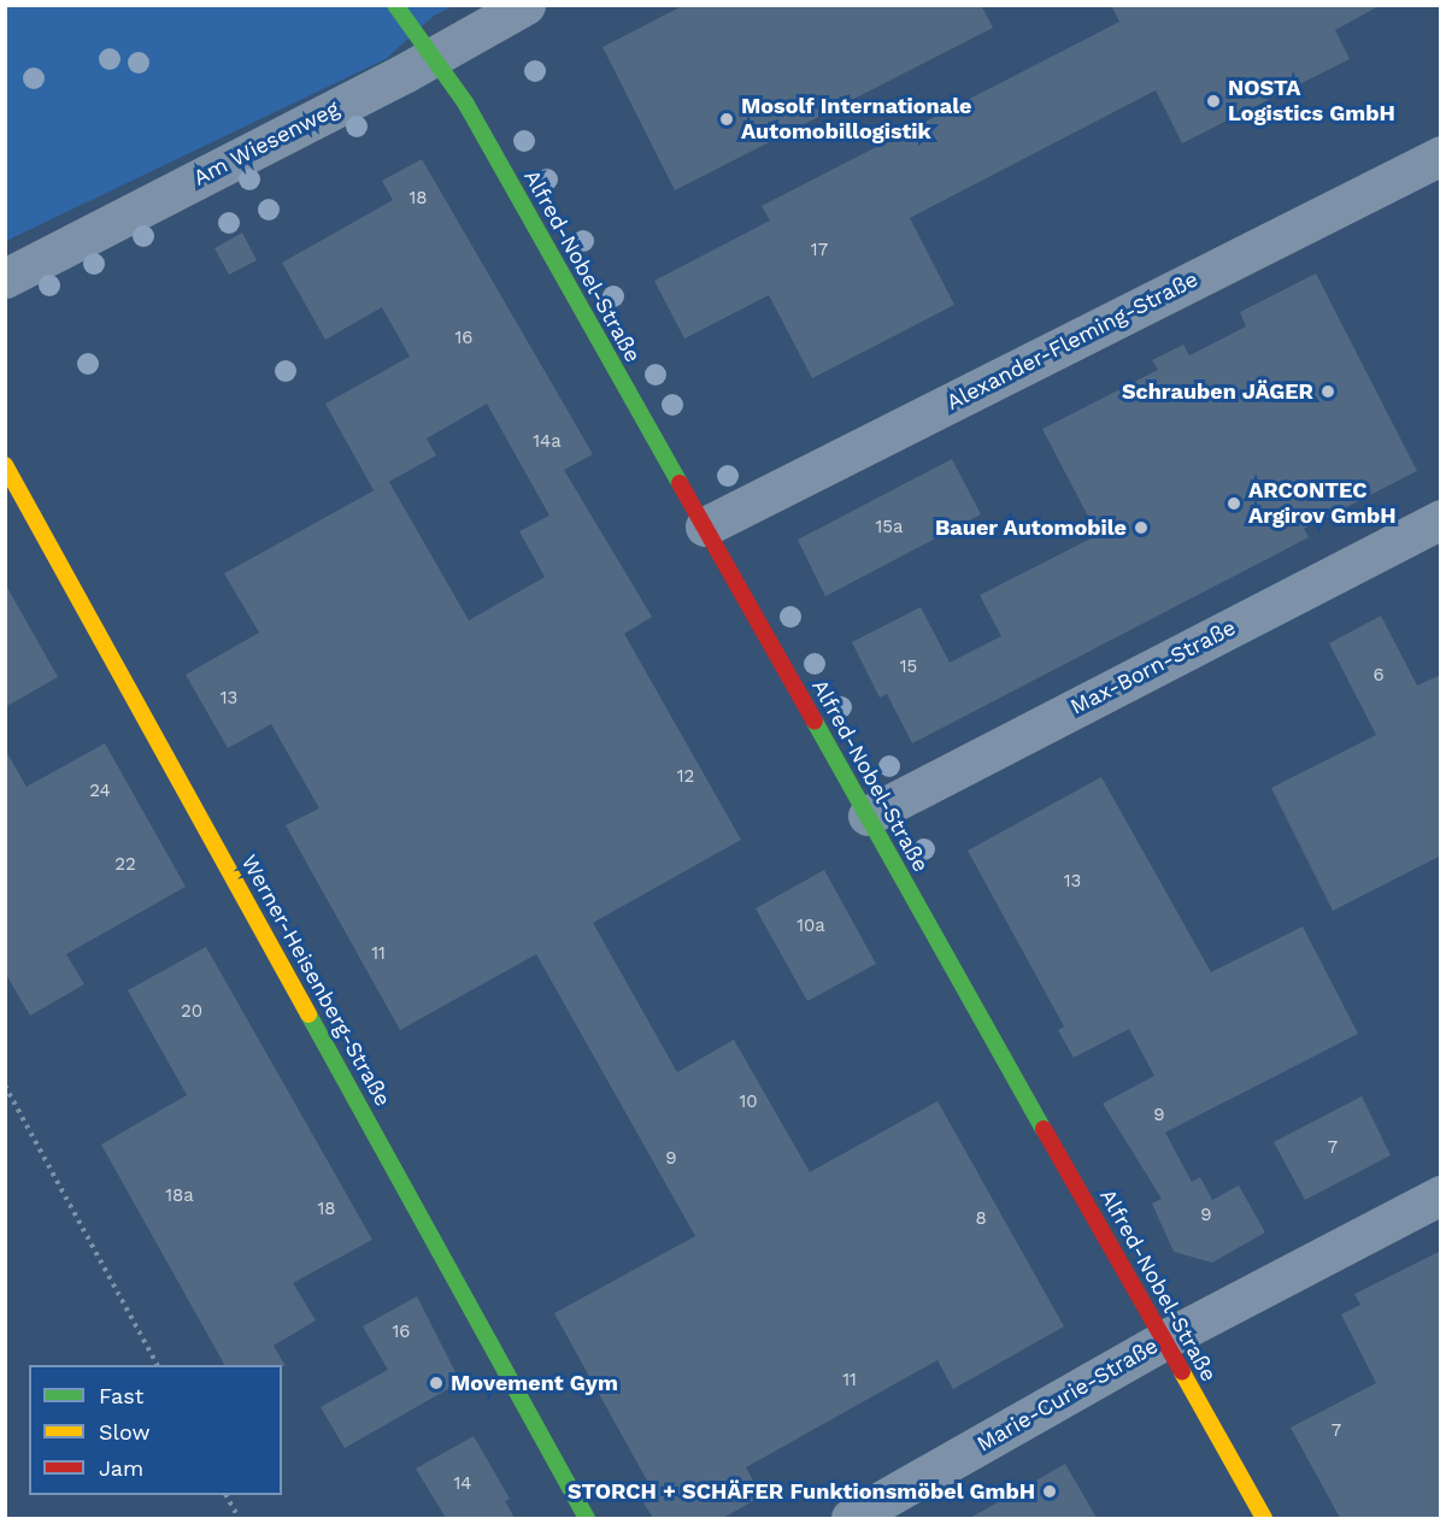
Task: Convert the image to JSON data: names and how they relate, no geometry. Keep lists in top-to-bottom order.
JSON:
{
  "streets": {
    "street": [
      "Am Wiesenweg",
      "Alfred-Nobel-Straße",
      "Alexander-Fleming-Straße",
      "Max-Born-Straße",
      "Werner-Heisenberg-Straße",
      "Marie-Curie-Straße"
    ]
  },
  "crossings": [
    ["Am Wiesenweg", "Alfred-Nobel-Straße"],
    ["Alfred-Nobel-Straße", "Alexander-Fleming-Straße"],
    ["Alfred-Nobel-Straße", "Max-Born-Straße"],
    ["Alfred-Nobel-Straße", "Marie-Curie-Straße"]
  ],
  "places": [
    "NOSTA Logistics GmbH",
    "Mosolf Internationale Automobillogistik",
    "Schrauben JÄGER",
    "ARCONTEC Argirov GmbH",
    "Bauer Automobile",
    "Movement Gym",
    "STORCH + SCHÄFER Funktionsmöbel GmbH"
  ],
  "house_numbers": [
    "18",
    "17",
    "16",
    "14a",
    "15a",
    "15",
    "6",
    "13",
    "12",
    "24",
    "22",
    "13",
    "10a",
    "11",
    "20",
    "10",
    "9",
    "7",
    "9",
    "18a",
    "18",
    "9",
    "8",
    "16",
    "11",
    "7",
    "14"
  ],
  "legend": ["Fast", "Slow", "Jam"]
}
